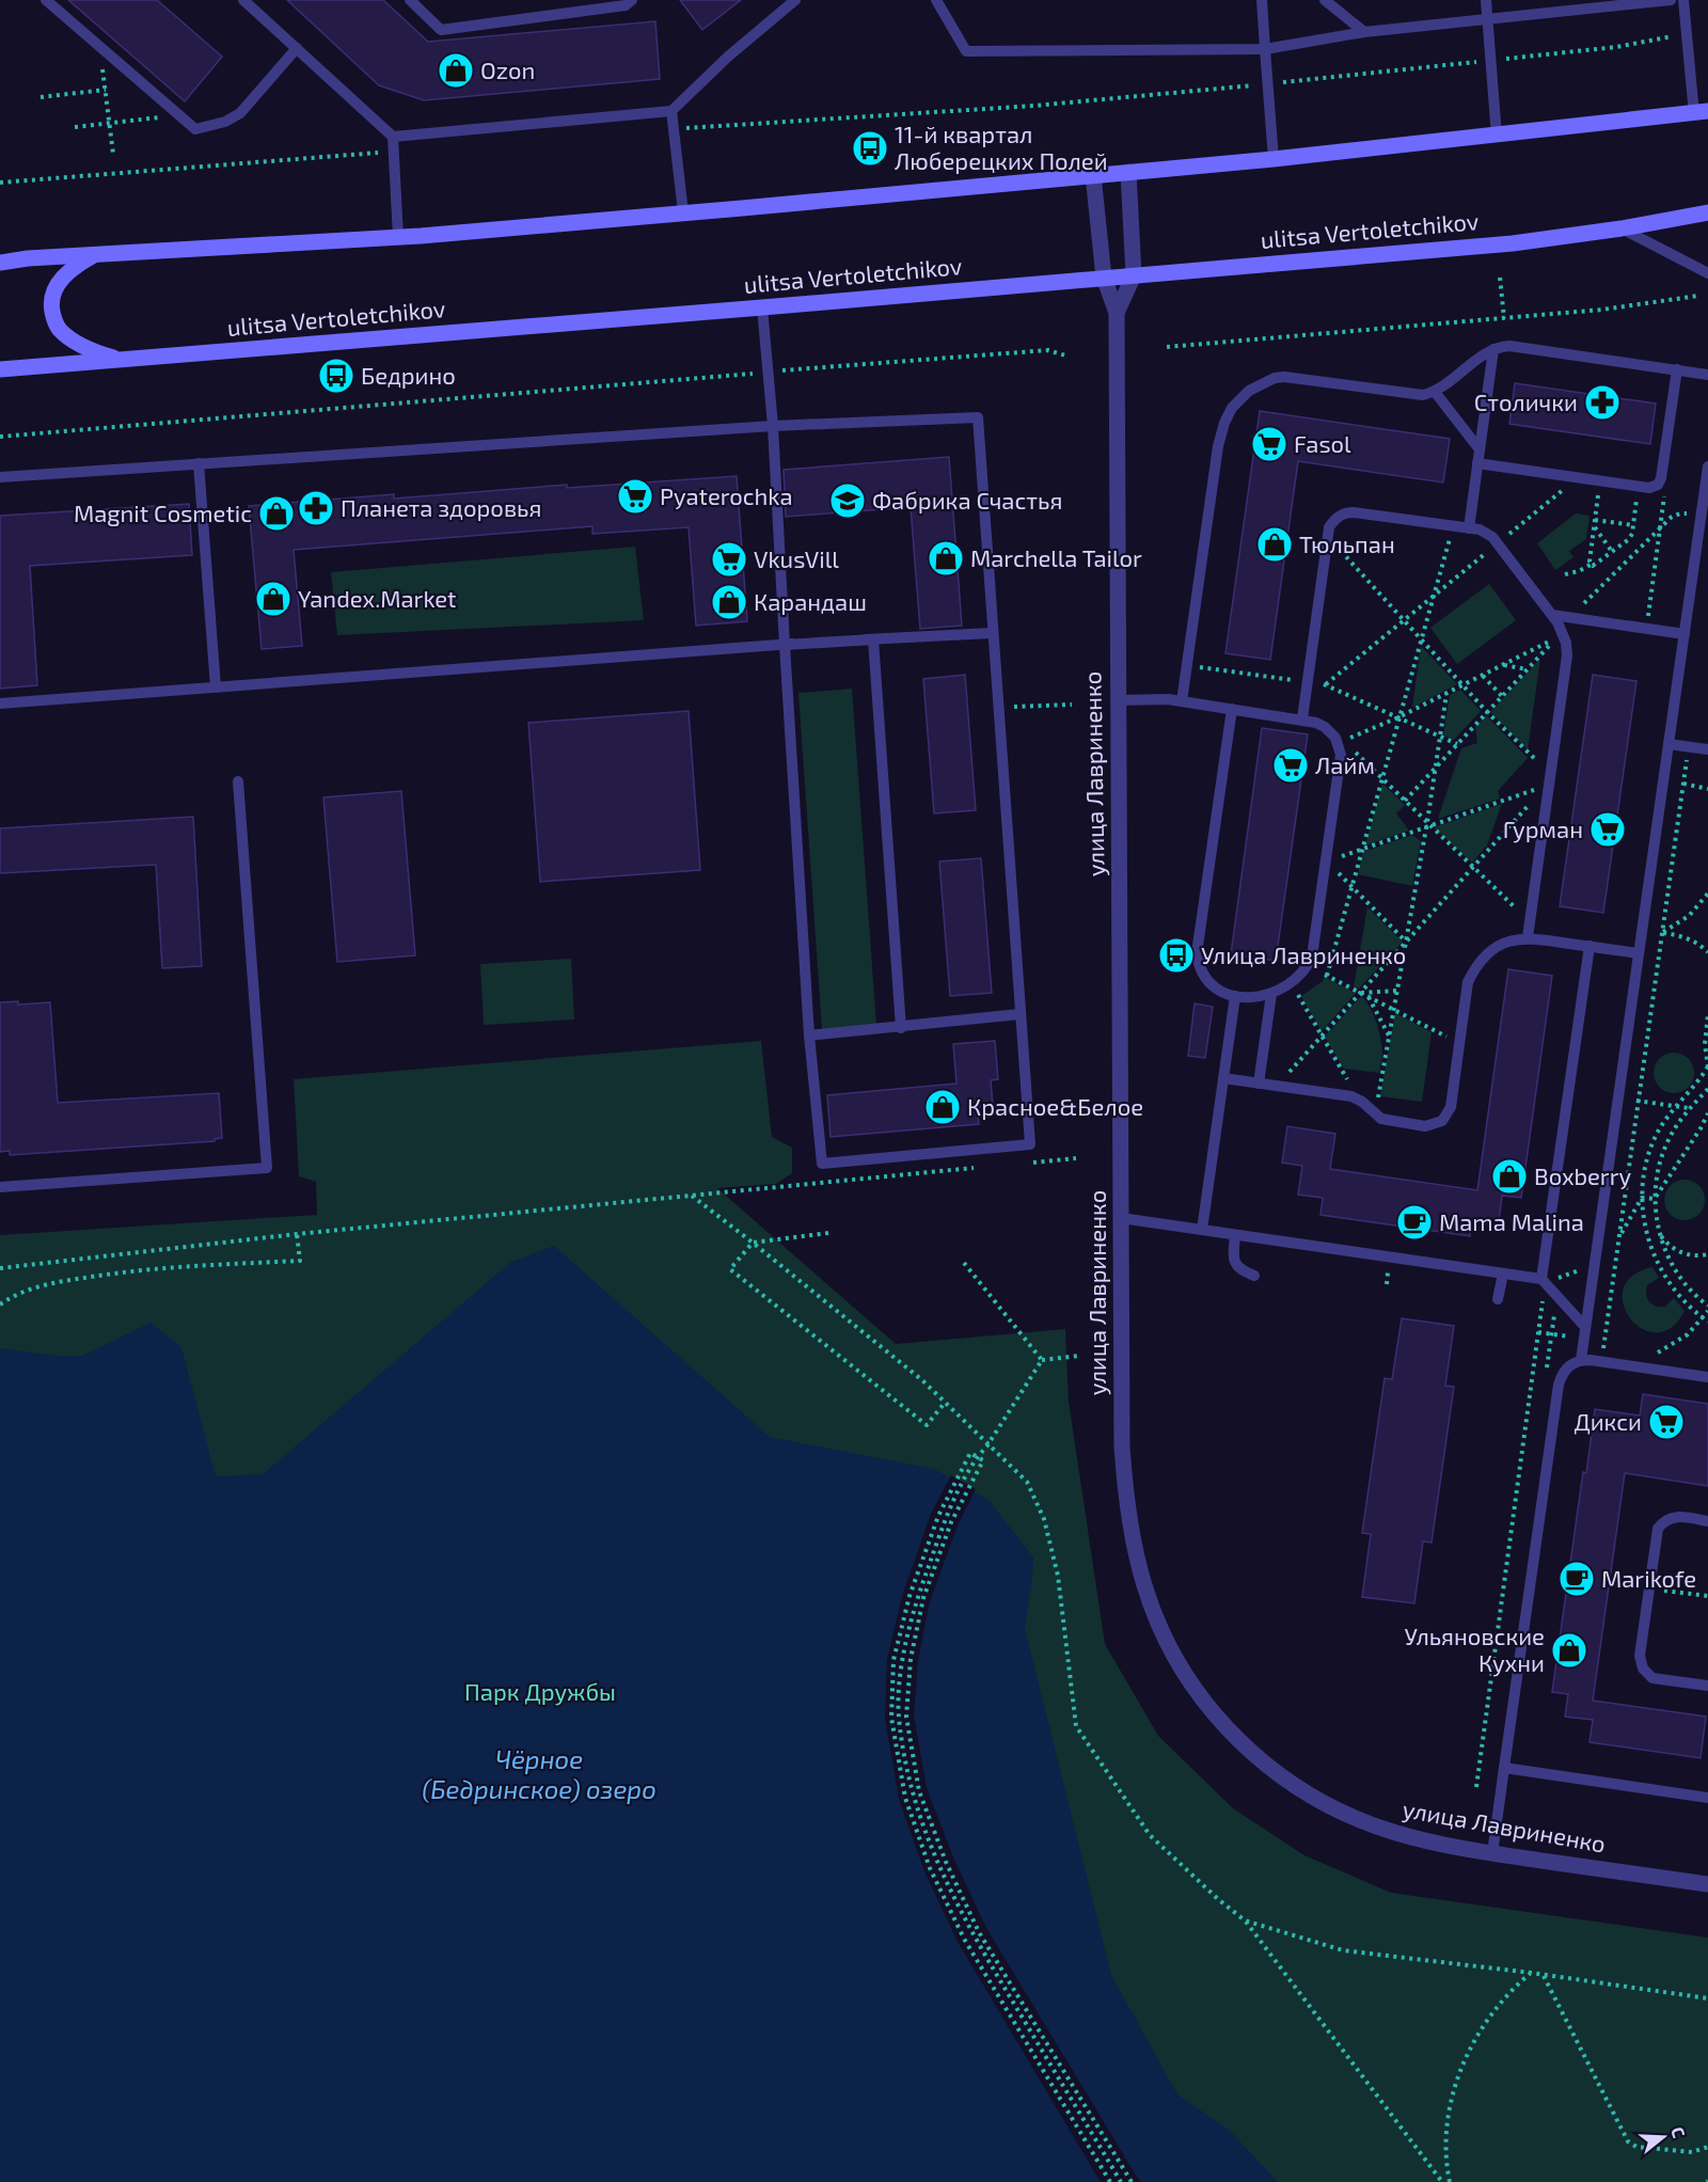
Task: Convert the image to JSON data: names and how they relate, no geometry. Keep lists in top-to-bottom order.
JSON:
{
  "streets": {
    "main road": ["ulitsa Vertoletchikov"],
    "street": ["улица Лавриненко"]
  },
  "crossings": [
    ["ulitsa Vertoletchikov", "улица Лавриненко"]
  ],
  "water": ["Чёрное (Бедринское) озеро"],
  "parks": ["Парк Дружбы"],
  "places": {
    "shop": [
      "Ozon",
      "Magnit Cosmetic",
      "Тюльпан",
      "Marchella Tailor",
      "Yandex.Market",
      "Карандаш",
      "Красное&Белое",
      "Boxberry",
      "Ульяновские Кухни"
    ],
    "bus stop": ["11-й квартал Люберецких Полей", "Бедрино", "Улица Лавриненко"],
    "pharmacy": ["Столички", "Планета здоровья"],
    "supermarket": [
      "Fasol",
      "Pyaterochka",
      "VkusVill",
      "Лайм",
      "Гурман",
      "Дикси"
    ],
    "school or university": ["Фабрика Счастья"],
    "cafe": ["Mama Malina", "Marikofe"]
  },
  "north": "right"
}
